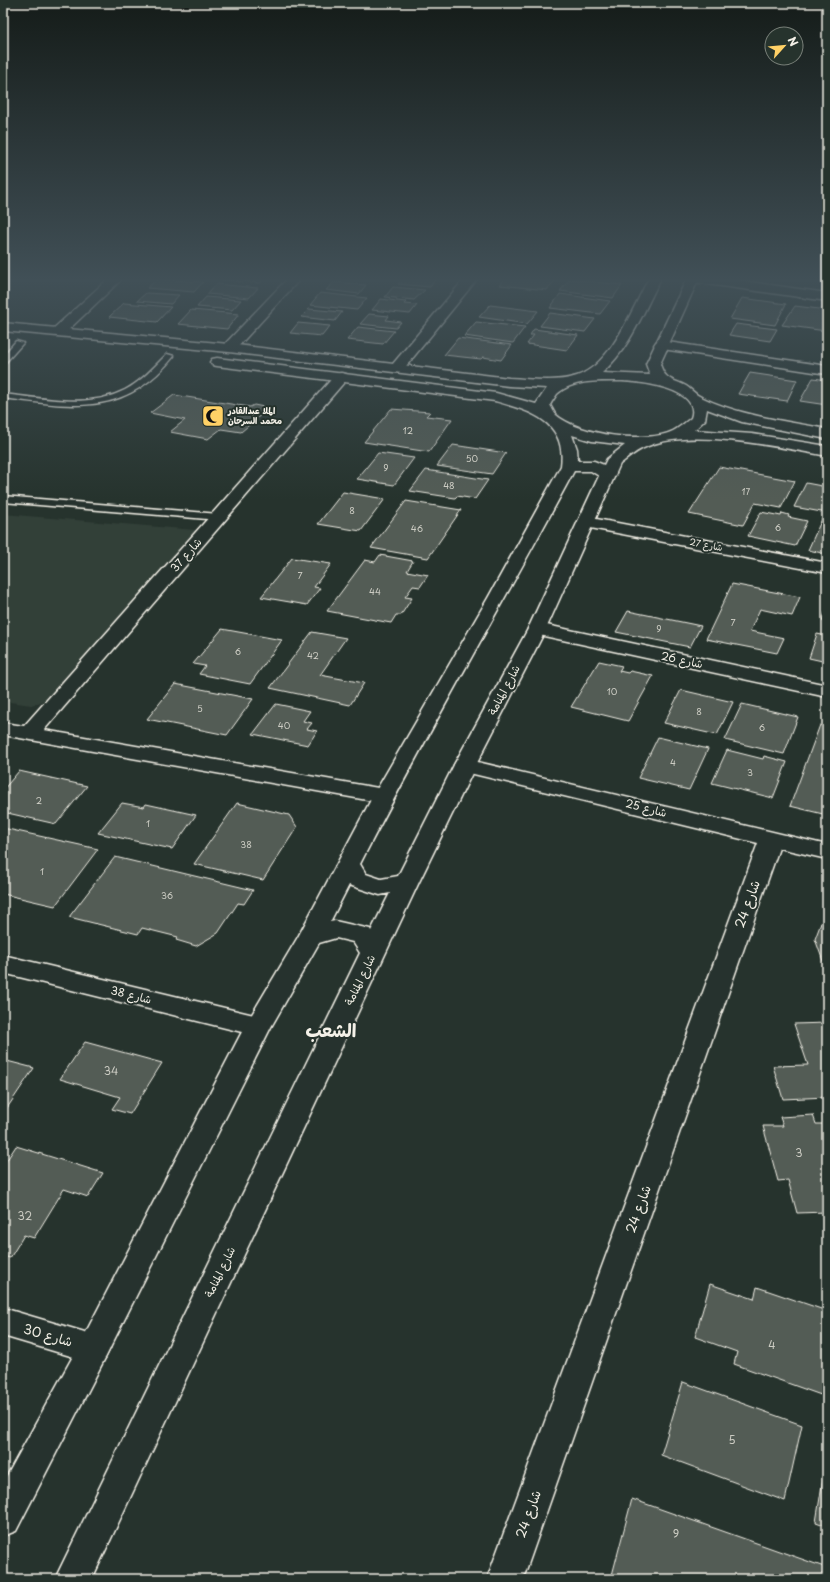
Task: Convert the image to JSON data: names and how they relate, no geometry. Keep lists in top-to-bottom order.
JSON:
{
  "streets": {
    "street": [
      "شارع 27",
      "شارع 37",
      "شارع 26",
      "شارع المنامة",
      "شارع 25",
      "شارع 24",
      "شارع 38",
      "شارع 30"
    ]
  },
  "crossings": [
    ["شارع 27", "شارع المنامة"],
    ["شارع 26", "شارع المنامة"],
    ["شارع المنامة", "شارع 25"],
    ["شارع 25", "شارع 24"]
  ],
  "districts": ["الشعب"],
  "places": {
    "mosque": ["الملا عبدالقادر محمد السرحان"]
  },
  "house_numbers": [
    "12",
    "50",
    "9",
    "48",
    "17",
    "8",
    "6",
    "46",
    "7",
    "44",
    "7",
    "9",
    "6",
    "42",
    "10",
    "5",
    "8",
    "40",
    "6",
    "4",
    "3",
    "2",
    "1",
    "38",
    "1",
    "36",
    "34",
    "3",
    "32",
    "4",
    "5",
    "9"
  ],
  "north": "top right"
}
